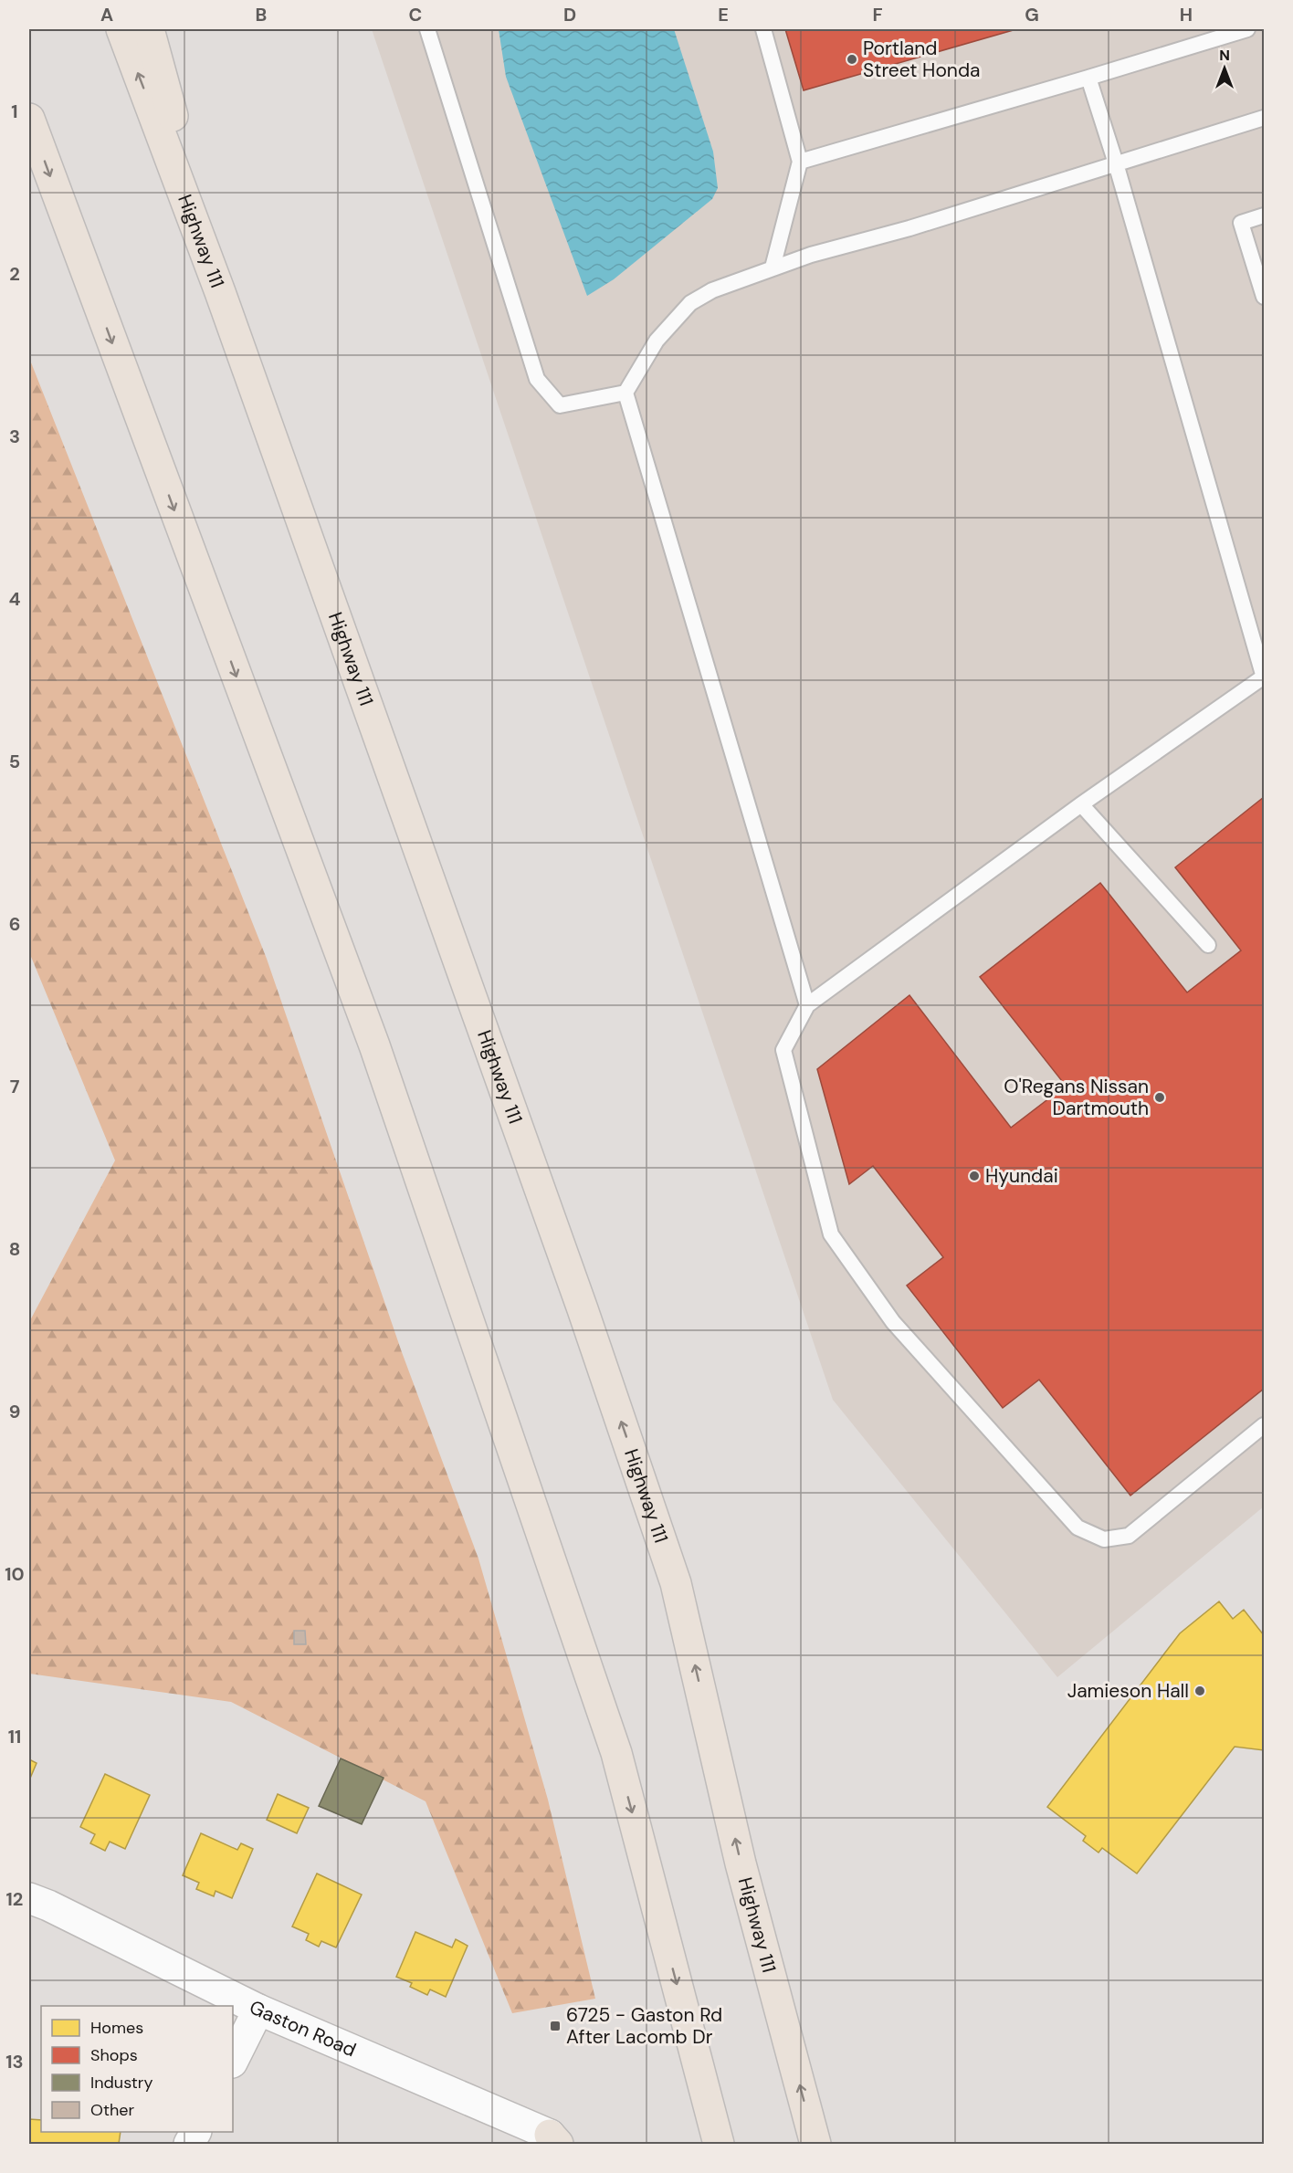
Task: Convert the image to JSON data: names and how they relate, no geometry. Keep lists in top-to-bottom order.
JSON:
{
  "streets": {
    "highway": ["Highway 111"],
    "street": ["Gaston Road"]
  },
  "places": {
    "other": [
      "Portland Street Honda",
      "O'Regans Nissan Dartmouth",
      "Hyundai",
      "Jamieson Hall"
    ],
    "transit": ["6725 - Gaston Rd After Lacomb Dr"]
  },
  "legend": [
    "Homes",
    "Shops",
    "Industry",
    "Other"
  ],
  "north": "top",
  "grid": {
    "columns": [
      "A",
      "B",
      "C",
      "D",
      "E",
      "F",
      "G",
      "H"
    ],
    "rows": [
      "1",
      "2",
      "3",
      "4",
      "5",
      "6",
      "7",
      "8",
      "9",
      "10",
      "11",
      "12",
      "13"
    ]
  }
}
